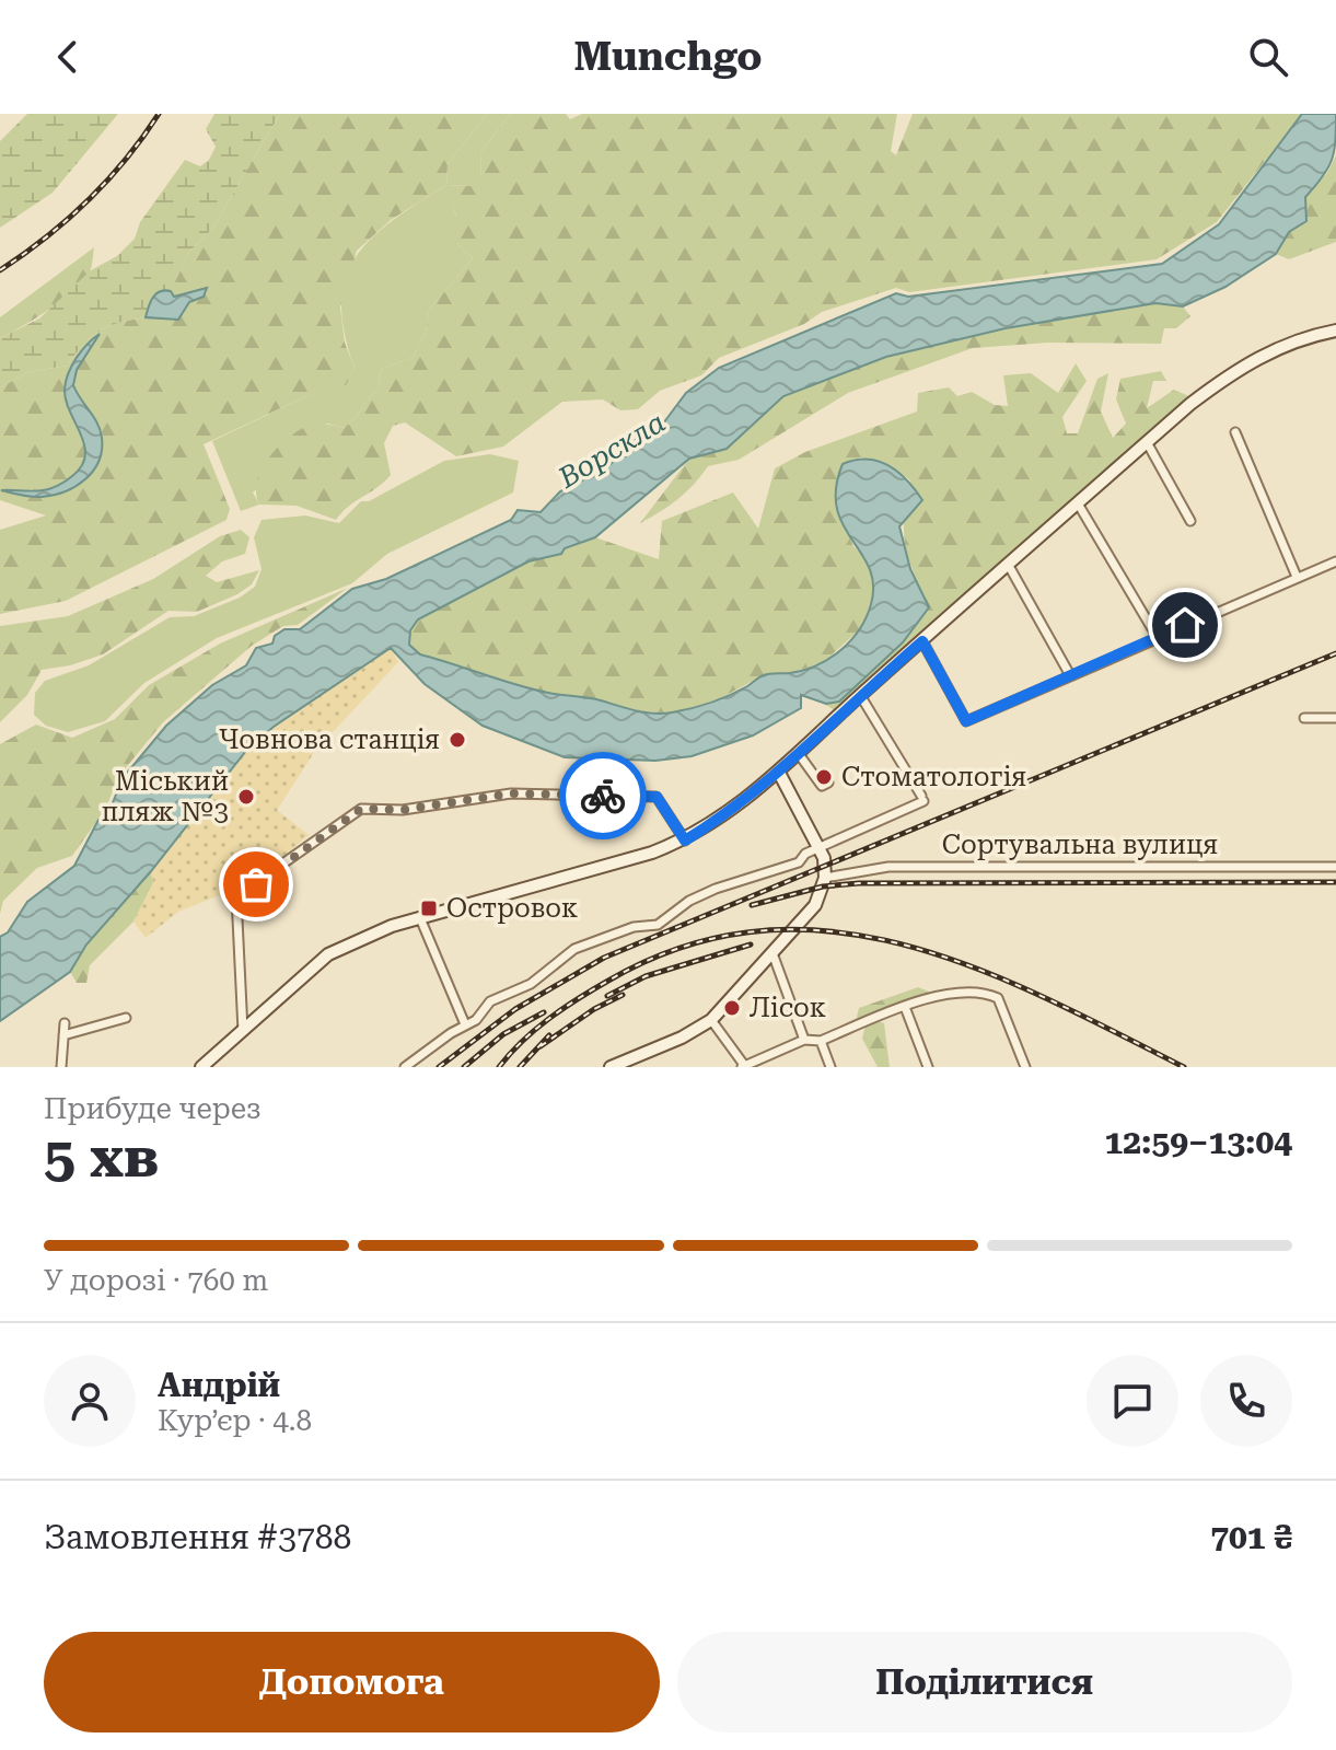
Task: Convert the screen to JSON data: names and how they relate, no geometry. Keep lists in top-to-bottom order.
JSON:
{
  "streets": {
    "street": ["Сортувальна вулиця"]
  },
  "water": ["Ворскла"],
  "places": {
    "other": [
      "Човнова станція",
      "Стоматологія",
      "Міський пляж №3",
      "Лісок"
    ],
    "transit": ["Островок"]
  },
  "page": {
    "header": "Munchgo",
    "heading": ["5 хв", "Прибуде через", "12:59–13:04"],
    "panel": [
      "Андрій",
      "Кур’єр · 4.8",
      "Замовлення #3788",
      "701 ₴"
    ],
    "bar": "У дорозі · 760 m",
    "buttons": ["Допомога", "Поділитися"]
  }
}
